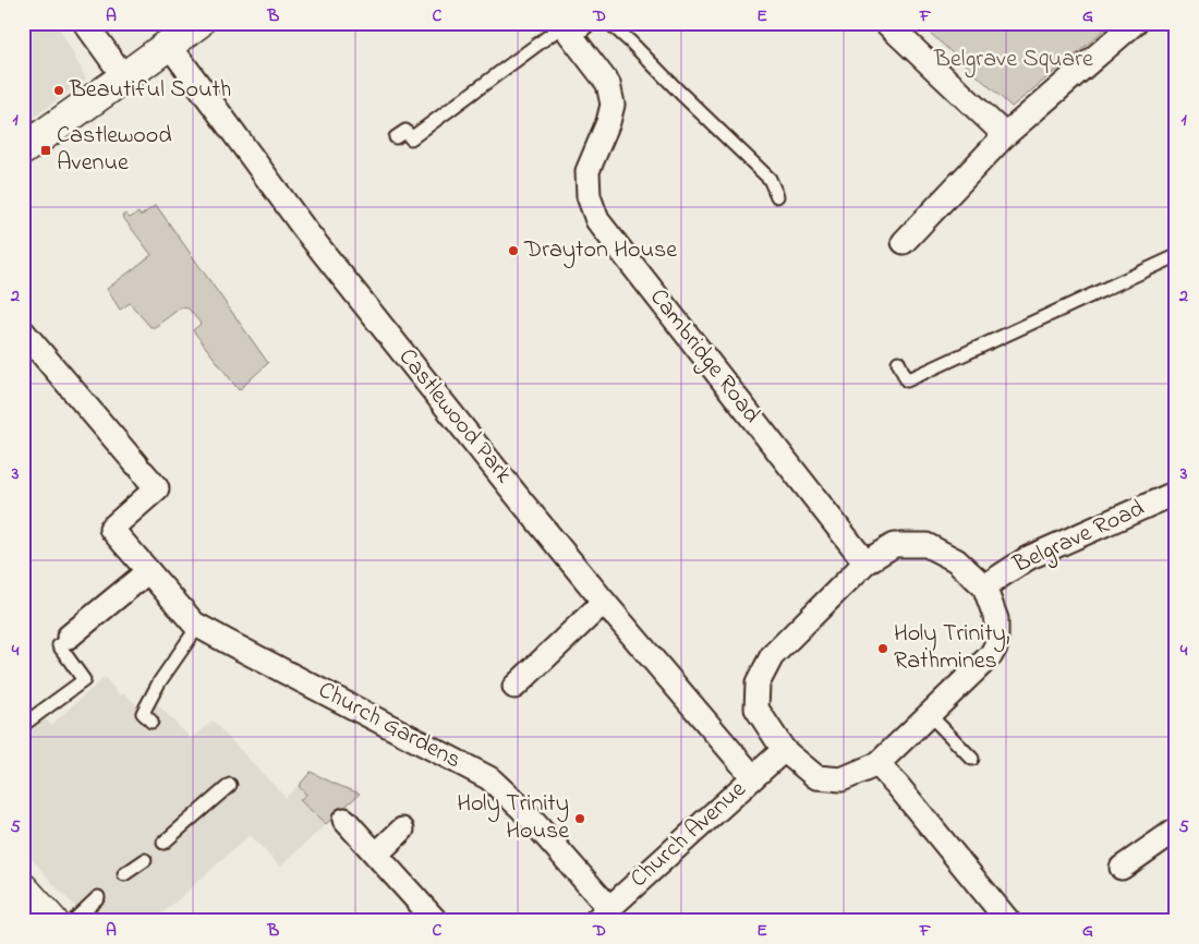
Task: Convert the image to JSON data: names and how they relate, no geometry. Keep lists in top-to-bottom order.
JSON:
{
  "streets": {
    "street": [
      "Cambridge Road",
      "Castlewood Park",
      "Belgrave Road",
      "Church Gardens",
      "Church Avenue"
    ]
  },
  "crossings": [
    ["Castlewood Park", "Church Avenue"],
    ["Church Gardens", "Church Avenue"]
  ],
  "parks": ["Belgrave Square"],
  "places": {
    "other": [
      "Beautiful South",
      "Drayton House",
      "Holy Trinity, Rathmines",
      "Holy Trinity House"
    ],
    "transit": ["Castlewood Avenue"]
  },
  "grid": {
    "columns": [
      "A",
      "B",
      "C",
      "D",
      "E",
      "F",
      "G"
    ],
    "rows": [
      "1",
      "2",
      "3",
      "4",
      "5"
    ]
  }
}
